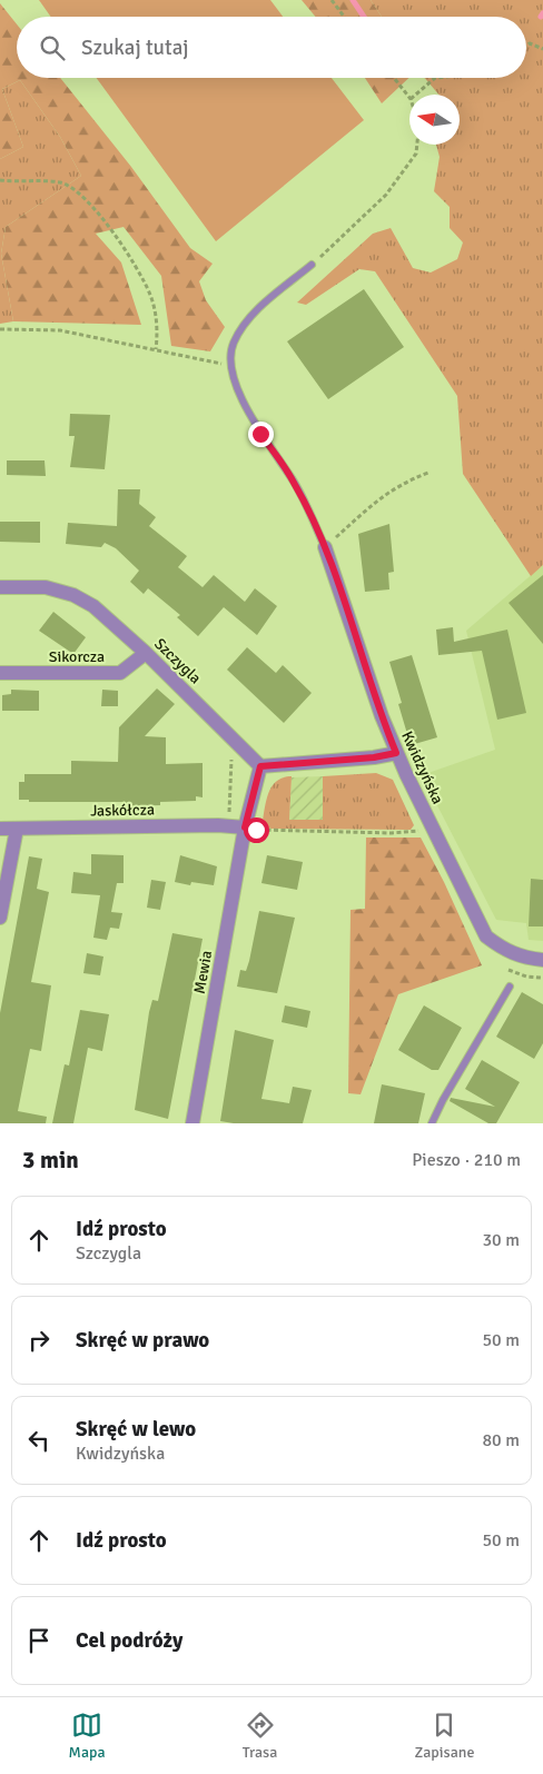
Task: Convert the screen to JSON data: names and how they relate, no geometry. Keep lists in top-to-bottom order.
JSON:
{
  "streets": {
    "street": [
      "Sikorcza",
      "Szczygla",
      "Kwidzyńska",
      "Jaskółcza",
      "Mewia"
    ]
  },
  "crossings": [
    ["Sikorcza", "Szczygla"],
    ["Jaskółcza", "Mewia"]
  ],
  "north": "left",
  "page": {
    "search": "Szukaj tutaj",
    "heading": ["3 min", "Pieszo · 210 m"],
    "list": [
      ["Idź prosto", "Szczygla", "30 m"],
      ["Skręć w prawo", "50 m"],
      ["Skręć w lewo", "Kwidzyńska", "80 m"],
      ["Idź prosto", "50 m"],
      "Cel podróży"
    ],
    "nav": ["Mapa", "Trasa", "Zapisane"]
  }
}
